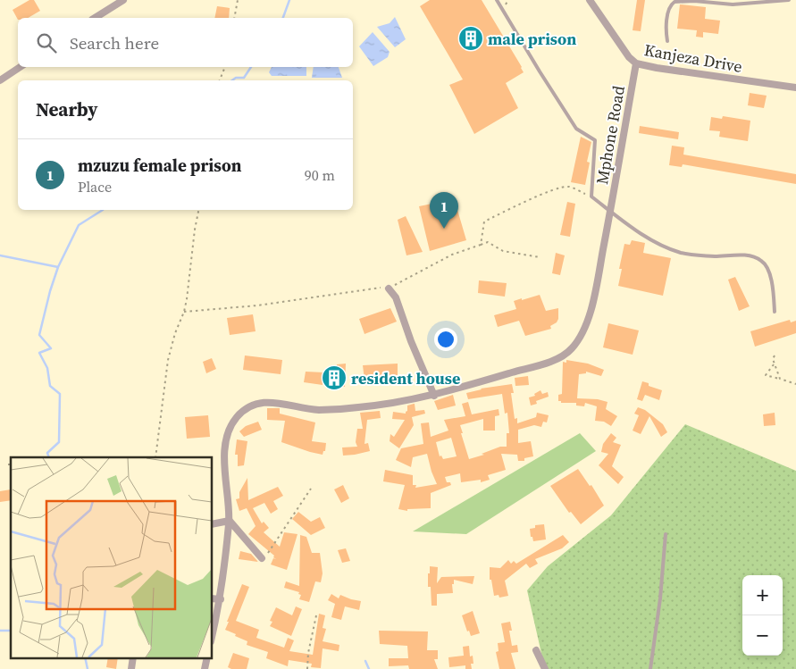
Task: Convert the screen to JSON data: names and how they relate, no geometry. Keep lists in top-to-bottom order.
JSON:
{
  "streets": {
    "street": ["Kanjeza Drive", "Mphone Road"]
  },
  "crossings": [
    ["Kanjeza Drive", "Mphone Road"]
  ],
  "places": {
    "building": ["male prison", "resident house"]
  },
  "page": {
    "search": "Search here",
    "heading": "Nearby",
    "list": [
      {
        "mark": "1",
        "name": "mzuzu female prison",
        "note": "Place",
        "value": "90 m"
      }
    ],
    "pins": "1",
    "map_buttons": ["+", "−"]
  }
}
